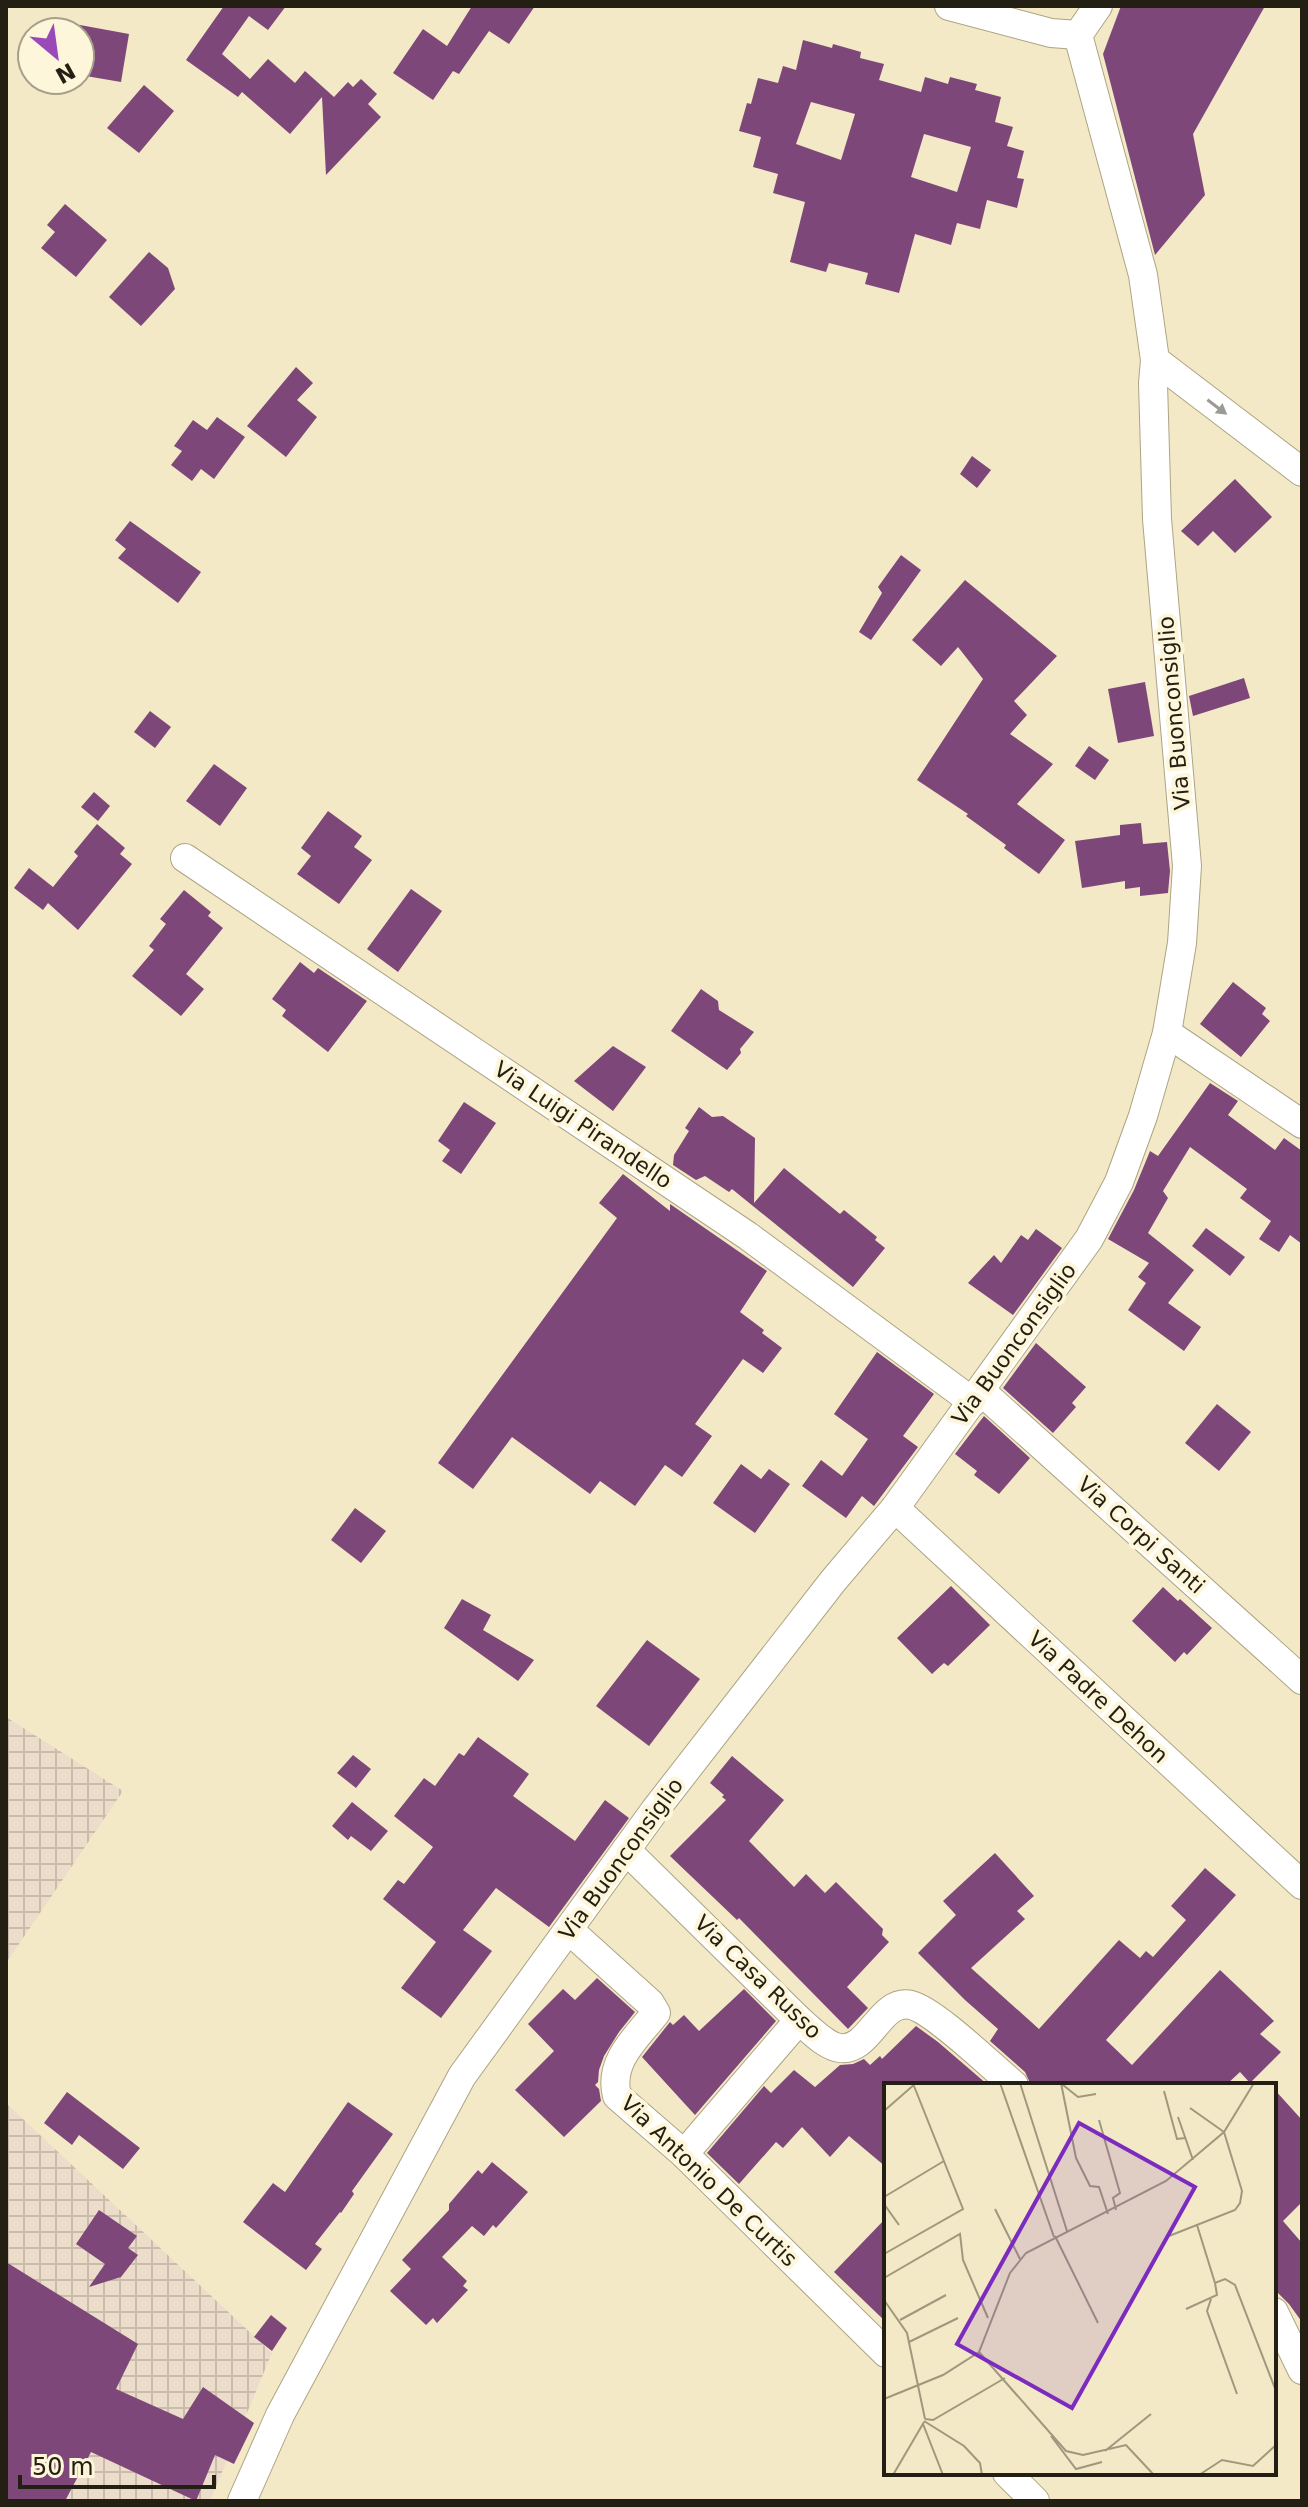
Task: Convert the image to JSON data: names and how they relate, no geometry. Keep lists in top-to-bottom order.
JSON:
{
  "streets": {
    "street": [
      "Via Buonconsiglio",
      "Via Luigi Pirandello",
      "Via Corpi Santi",
      "Via Padre Dehon",
      "Via Casa Russo",
      "Via Antonio De Curtis"
    ]
  },
  "crossings": [
    ["Via Buonconsiglio", "Via Luigi Pirandello"],
    ["Via Buonconsiglio", "Via Corpi Santi"],
    ["Via Buonconsiglio", "Via Padre Dehon"],
    ["Via Buonconsiglio", "Via Casa Russo"],
    ["Via Buonconsiglio", "Via Antonio De Curtis"],
    ["Via Luigi Pirandello", "Via Corpi Santi"]
  ],
  "scale_bar": "50 m",
  "north": "bottom right"
}
